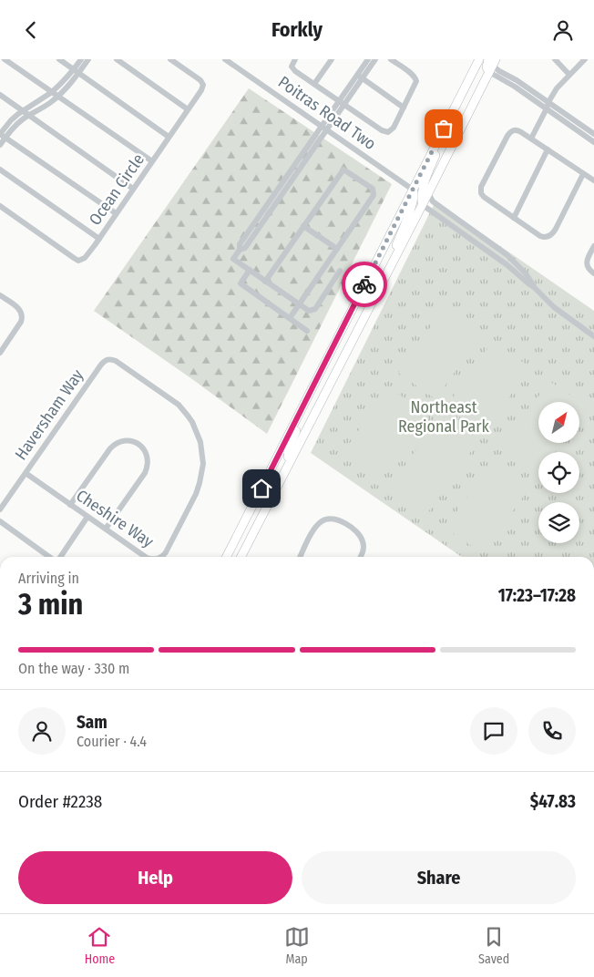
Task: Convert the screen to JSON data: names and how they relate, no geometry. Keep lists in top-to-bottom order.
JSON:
{
  "streets": {
    "street": [
      "Poitras Road Two",
      "Ocean Circle",
      "Haversham Way",
      "Cheshire Way"
    ]
  },
  "crossings": [
    ["Haversham Way", "Cheshire Way"]
  ],
  "parks": ["Northeast Regional Park"],
  "north": "top right",
  "page": {
    "header": "Forkly",
    "heading": ["3 min", "Arriving in", "17:23–17:28"],
    "panel": [
      "Sam",
      "Courier · 4.4",
      "Order #2238",
      "$47.83"
    ],
    "bar": "On the way · 330 m",
    "buttons": ["Help", "Share"],
    "tabs": ["Home", "Map", "Saved"]
  }
}
